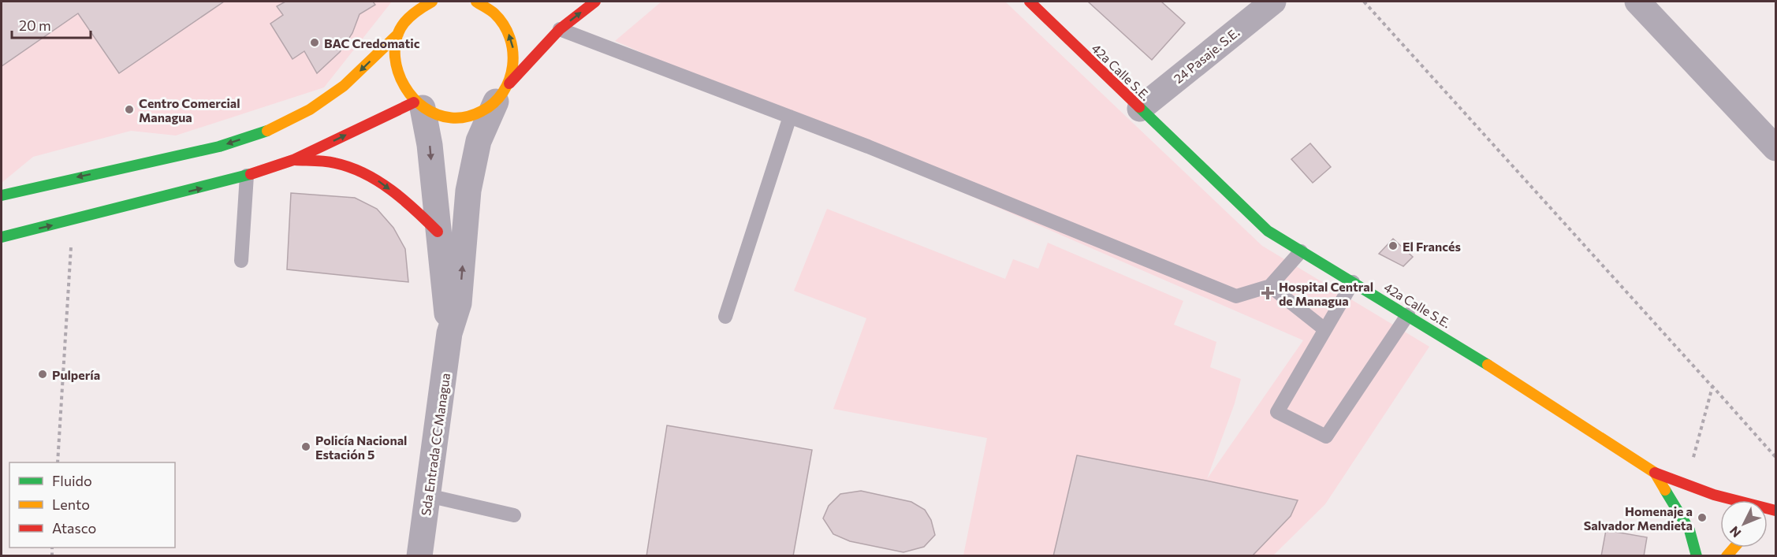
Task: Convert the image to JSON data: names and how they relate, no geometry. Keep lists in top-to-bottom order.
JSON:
{
  "streets": {
    "street": ["24 Pasaje. S.E.", "42a Calle S.E.", "Sda Entrada CC Managua"]
  },
  "crossings": [
    ["24 Pasaje. S.E.", "42a Calle S.E."]
  ],
  "places": {
    "other": [
      "BAC Credomatic",
      "Centro Comercial Managua",
      "El Francés",
      "Pulpería",
      "Policía Nacional Estación 5",
      "Homenaje a Salvador Mendieta"
    ],
    "health": ["Hospital Central de Managua"]
  },
  "legend": ["Fluido", "Lento", "Atasco"],
  "scale_bar": "20 m",
  "north": "bottom left"
}
